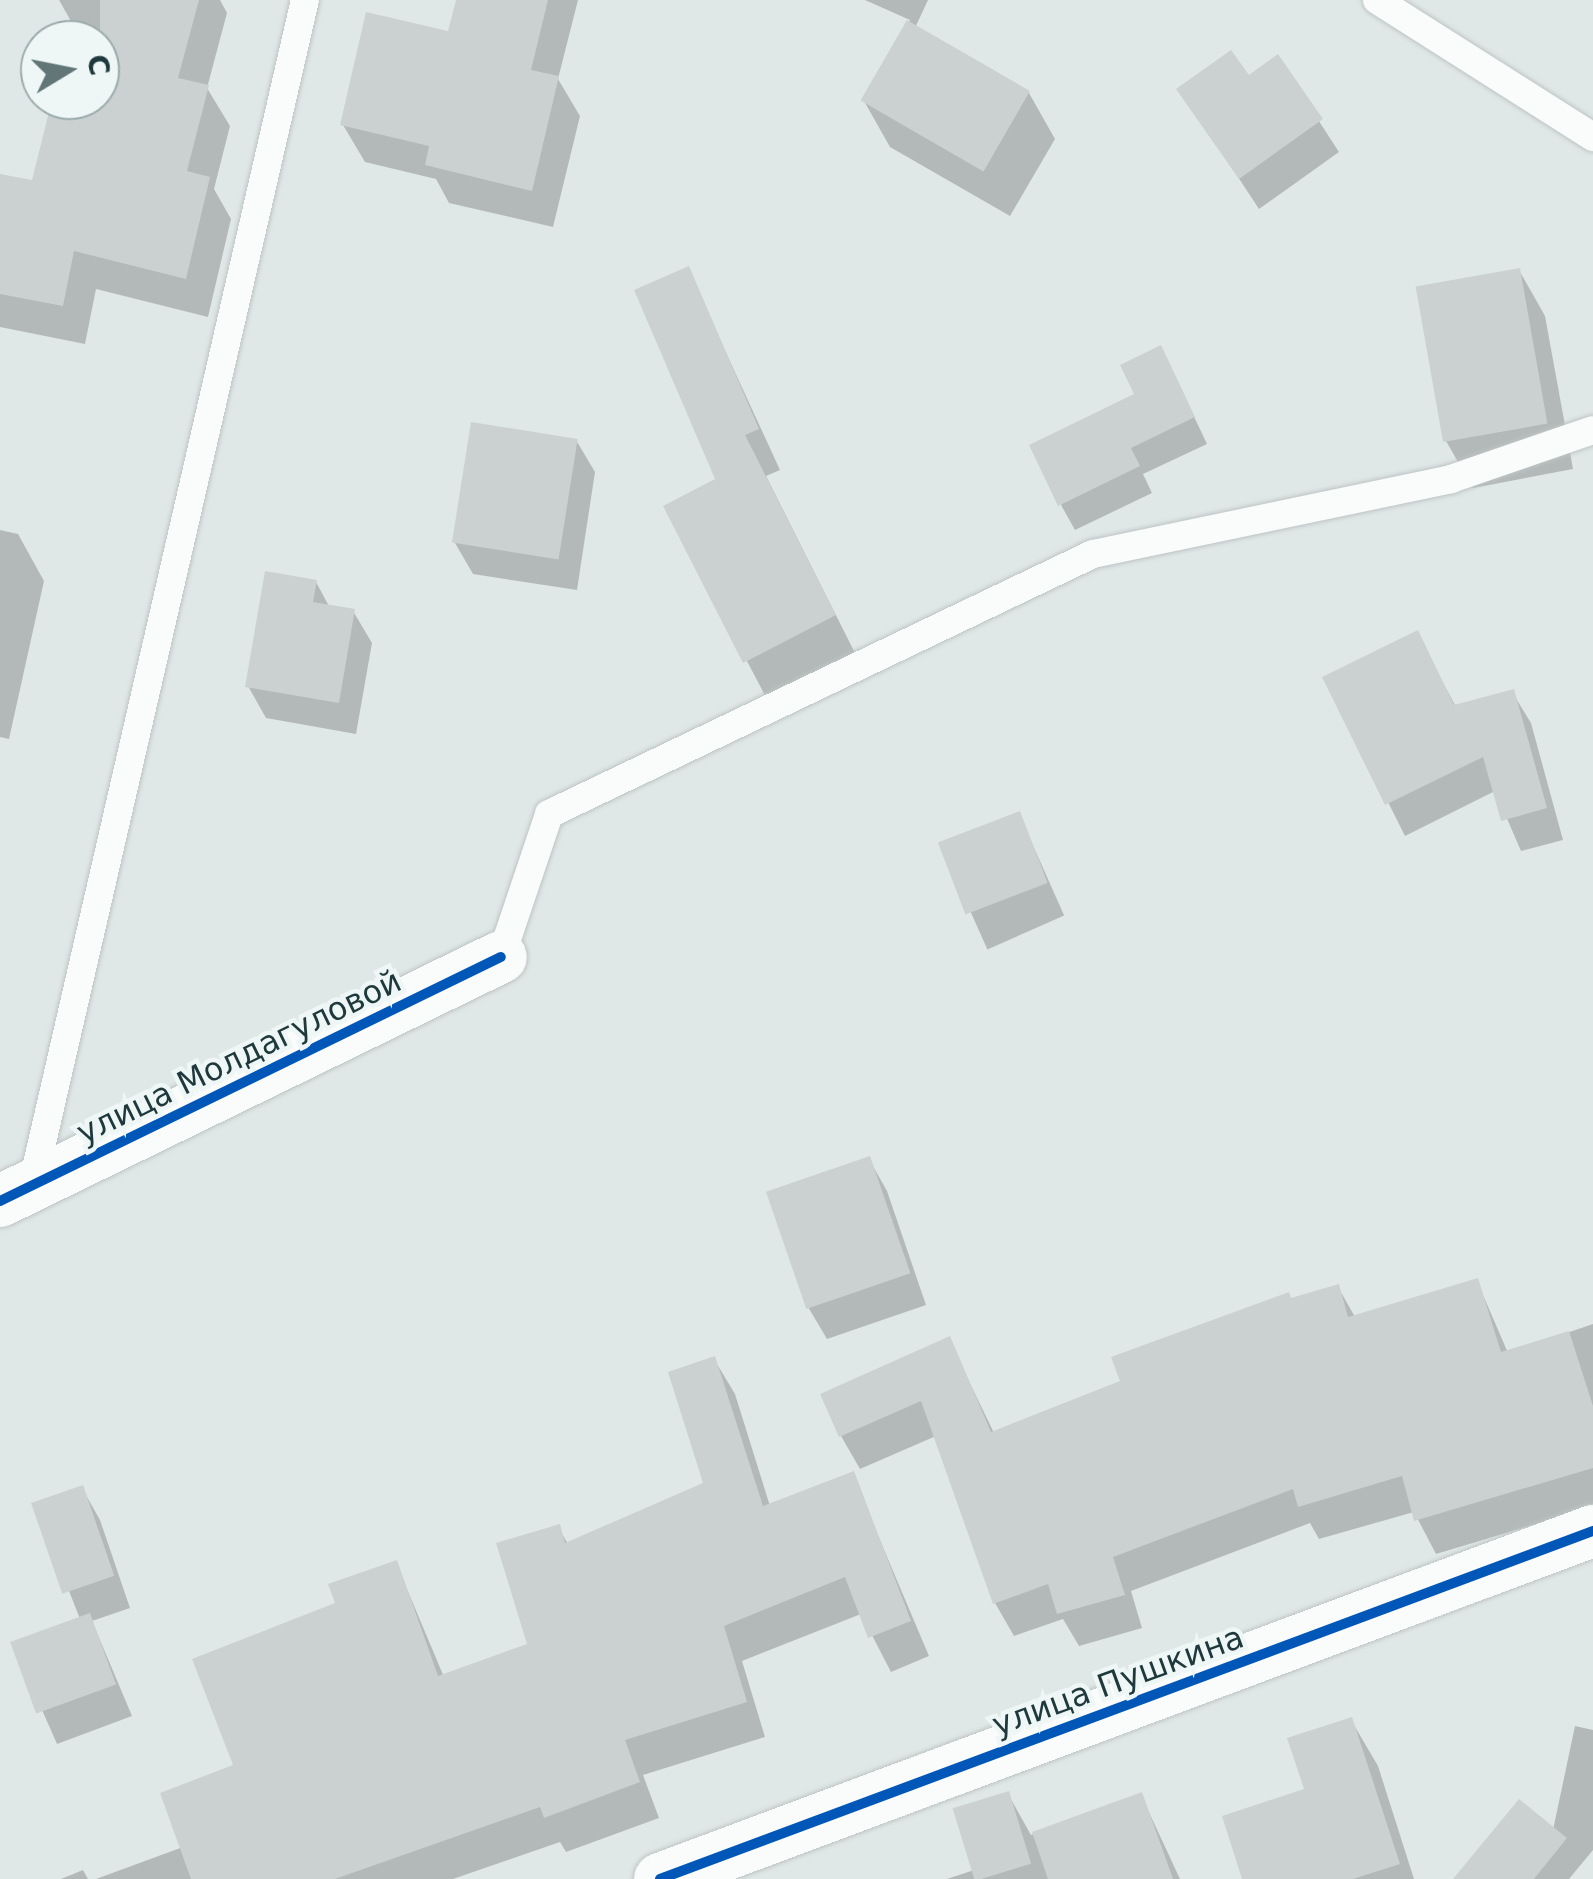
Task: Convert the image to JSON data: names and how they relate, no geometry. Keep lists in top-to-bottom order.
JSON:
{
  "streets": {
    "street": ["улица Молдагуловой", "улица Пушкина"]
  },
  "north": "right"
}
